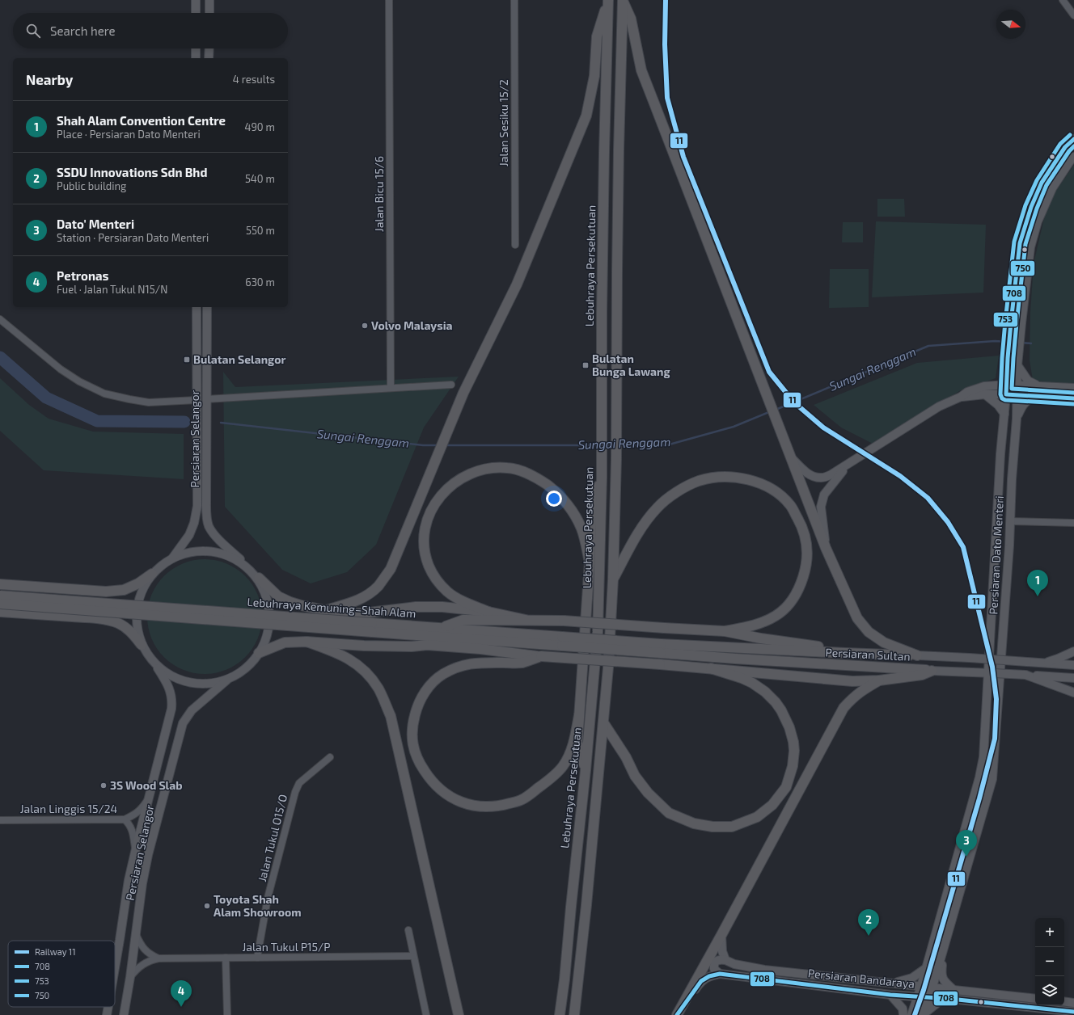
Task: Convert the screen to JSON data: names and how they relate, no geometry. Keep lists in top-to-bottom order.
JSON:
{
  "streets": {
    "highway": ["Lebuhraya Persekutuan", "Lebuhraya Kemuning–Shah Alam", "Persiaran Sultan"],
    "main road": ["Persiaran Selangor", "Persiaran Dato Menteri", "Persiaran Bandaraya"],
    "street": [
      "Jalan Sesiku 15/2",
      "Jalan Bicu 15/6",
      "Jalan Linggis 15/24",
      "Jalan Tukul O15/O",
      "Jalan Tukul P15/P"
    ]
  },
  "crossings": [
    ["Persiaran Selangor", "Jalan Linggis 15/24"],
    ["Persiaran Dato Menteri", "Persiaran Sultan"],
    ["Persiaran Dato Menteri", "Persiaran Bandaraya"],
    ["Lebuhraya Kemuning–Shah Alam", "Persiaran Sultan"],
    ["Jalan Tukul O15/O", "Jalan Tukul P15/P"]
  ],
  "water": ["Sungai Renggam"],
  "places": {
    "other": ["Volvo Malaysia", "3S Wood Slab", "Toyota Shah Alam Showroom"],
    "transit": ["Bulatan Selangor", "Bulatan Bunga Lawang"]
  },
  "lines": [
    "rail line 11",
    "transit line 753",
    "transit line 708",
    "transit line 750"
  ],
  "legend": [
    "Railway 11",
    "708",
    "753",
    "750"
  ],
  "north": "right",
  "page": {
    "search": "Search here",
    "heading": ["Nearby", "4 results"],
    "list": [
      {
        "mark": "1",
        "name": "Shah Alam Convention Centre",
        "note": "Place · Persiaran Dato Menteri",
        "value": "490 m"
      },
      {
        "mark": "2",
        "name": "SSDU Innovations Sdn Bhd",
        "note": "Public building",
        "value": "540 m"
      },
      {
        "mark": "3",
        "name": "Dato' Menteri",
        "note": "Station · Persiaran Dato Menteri",
        "value": "550 m"
      },
      {
        "mark": "4",
        "name": "Petronas",
        "note": "Fuel · Jalan Tukul N15/N",
        "value": "630 m"
      }
    ],
    "pins": [
      "1",
      "3",
      "2",
      "4"
    ],
    "map_buttons": ["+", "−"]
  }
}
